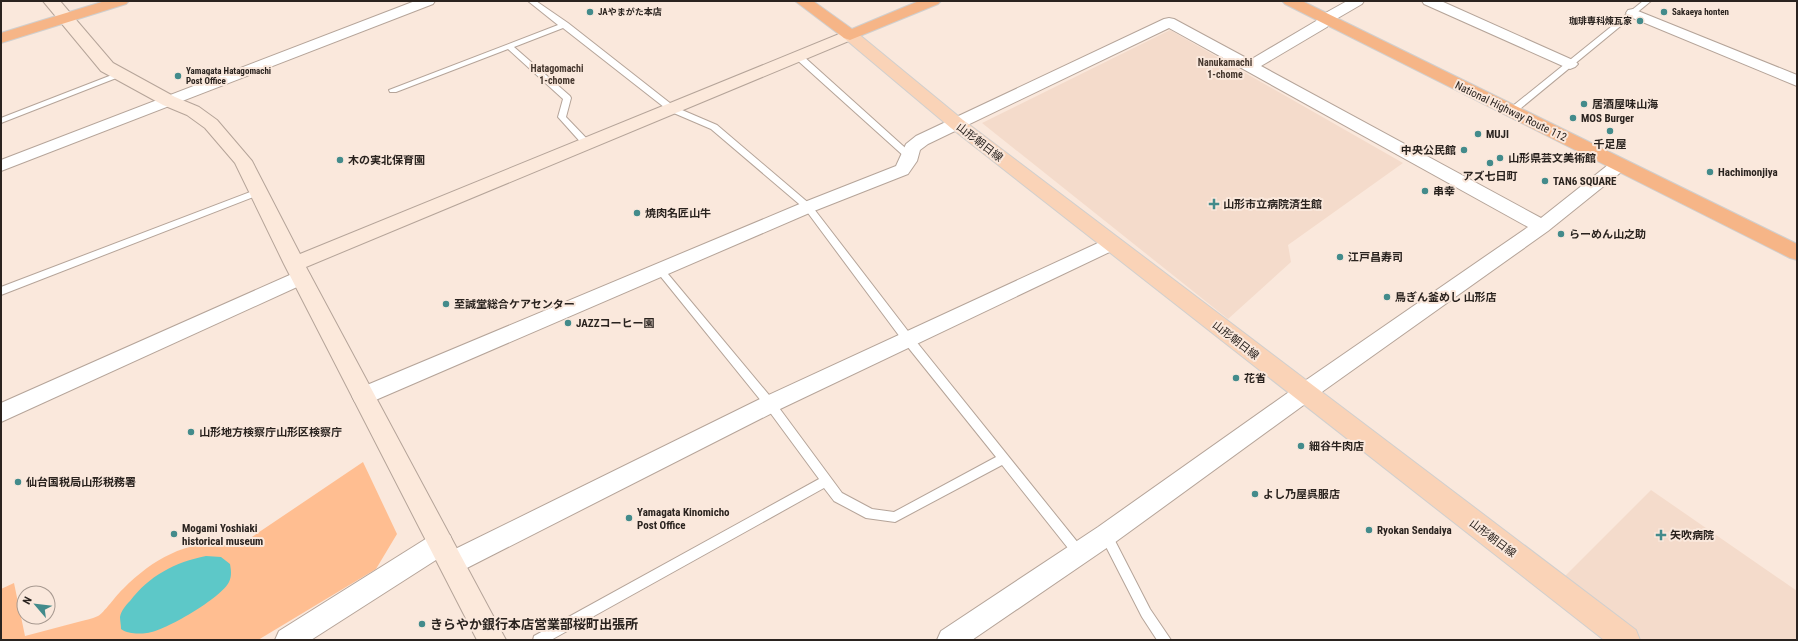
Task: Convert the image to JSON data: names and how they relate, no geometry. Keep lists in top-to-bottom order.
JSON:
{
  "streets": {
    "highway": ["National Highway Route 112"],
    "main road": ["山形朝日線"]
  },
  "districts": ["Nanukamachi 1-chome", "Hatagomachi 1-chome"],
  "places": {
    "other": [
      "JAやまがた本店",
      "Sakaeya honten",
      "珈琲専科煉瓦家",
      "Yamagata Hatagomachi Post Office",
      "居酒屋味山海",
      "MOS Burger",
      "千足屋",
      "MUJI",
      "中央公民館",
      "山形県芸文美術館",
      "木の実北保育園",
      "アズ七日町",
      "Hachimonjiya",
      "TAN6 SQUARE",
      "串幸",
      "焼肉名匠山牛",
      "らーめん山之助",
      "江戸昌寿司",
      "鳥ぎん釜めし 山形店",
      "至誠堂総合ケアセンター",
      "JAZZコーヒー園",
      "花省",
      "山形地方検察庁山形区検察庁",
      "細谷牛肉店",
      "仙台国税局山形税務署",
      "よし乃屋呉服店",
      "Yamagata Kinomicho Post Office",
      "Ryokan Sendaiya",
      "Mogami Yoshiaki historical museum",
      "きらやか銀行本店営業部桜町出張所"
    ],
    "health": ["山形市立病院済生館", "矢吹病院"]
  },
  "north": "top left"
}
